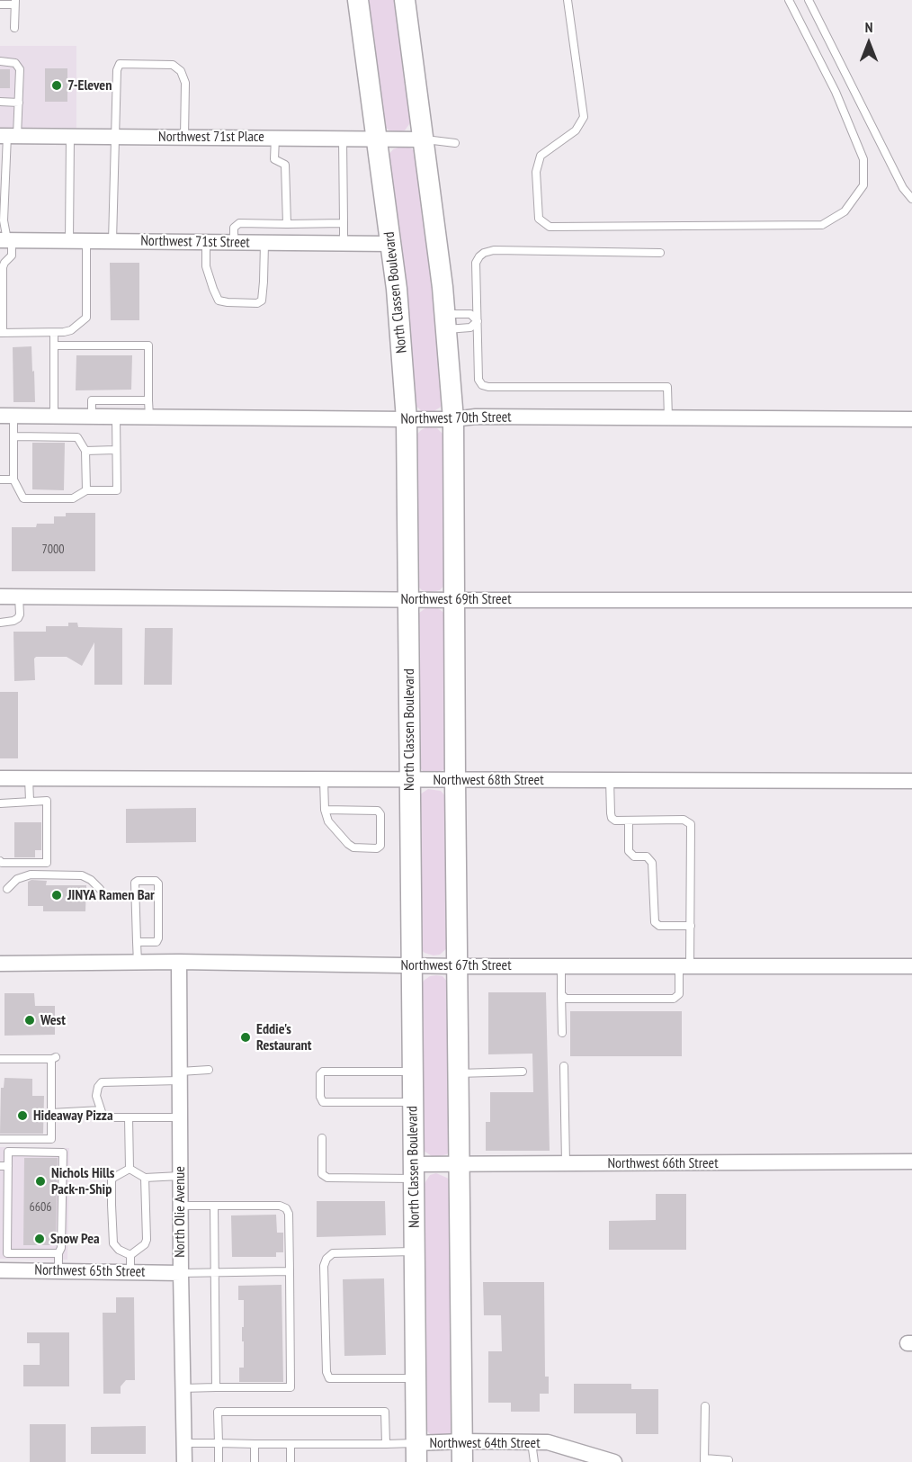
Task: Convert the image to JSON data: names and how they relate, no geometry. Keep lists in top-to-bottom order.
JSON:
{
  "streets": {
    "street": [
      "Northwest 71st Place",
      "Northwest 71st Street",
      "North Classen Boulevard",
      "Northwest 70th Street",
      "Northwest 69th Street",
      "Northwest 68th Street",
      "Northwest 67th Street",
      "Northwest 66th Street",
      "North Olie Avenue",
      "Northwest 65th Street",
      "Northwest 64th Street"
    ]
  },
  "crossings": [
    ["Northwest 71st Place", "North Classen Boulevard"],
    ["Northwest 71st Street", "North Classen Boulevard"],
    ["North Classen Boulevard", "Northwest 70th Street"],
    ["North Classen Boulevard", "Northwest 69th Street"],
    ["North Classen Boulevard", "Northwest 68th Street"],
    ["North Classen Boulevard", "Northwest 67th Street"],
    ["North Classen Boulevard", "Northwest 66th Street"],
    ["North Classen Boulevard", "Northwest 64th Street"],
    ["Northwest 67th Street", "North Olie Avenue"],
    ["North Olie Avenue", "Northwest 65th Street"]
  ],
  "places": [
    "7-Eleven",
    "JINYA Ramen Bar",
    "West",
    "Eddie's Restaurant",
    "Hideaway Pizza",
    "Nichols Hills Pack-n-Ship",
    "Snow Pea"
  ],
  "house_numbers": ["7000", "6606"],
  "north": "top"
}
